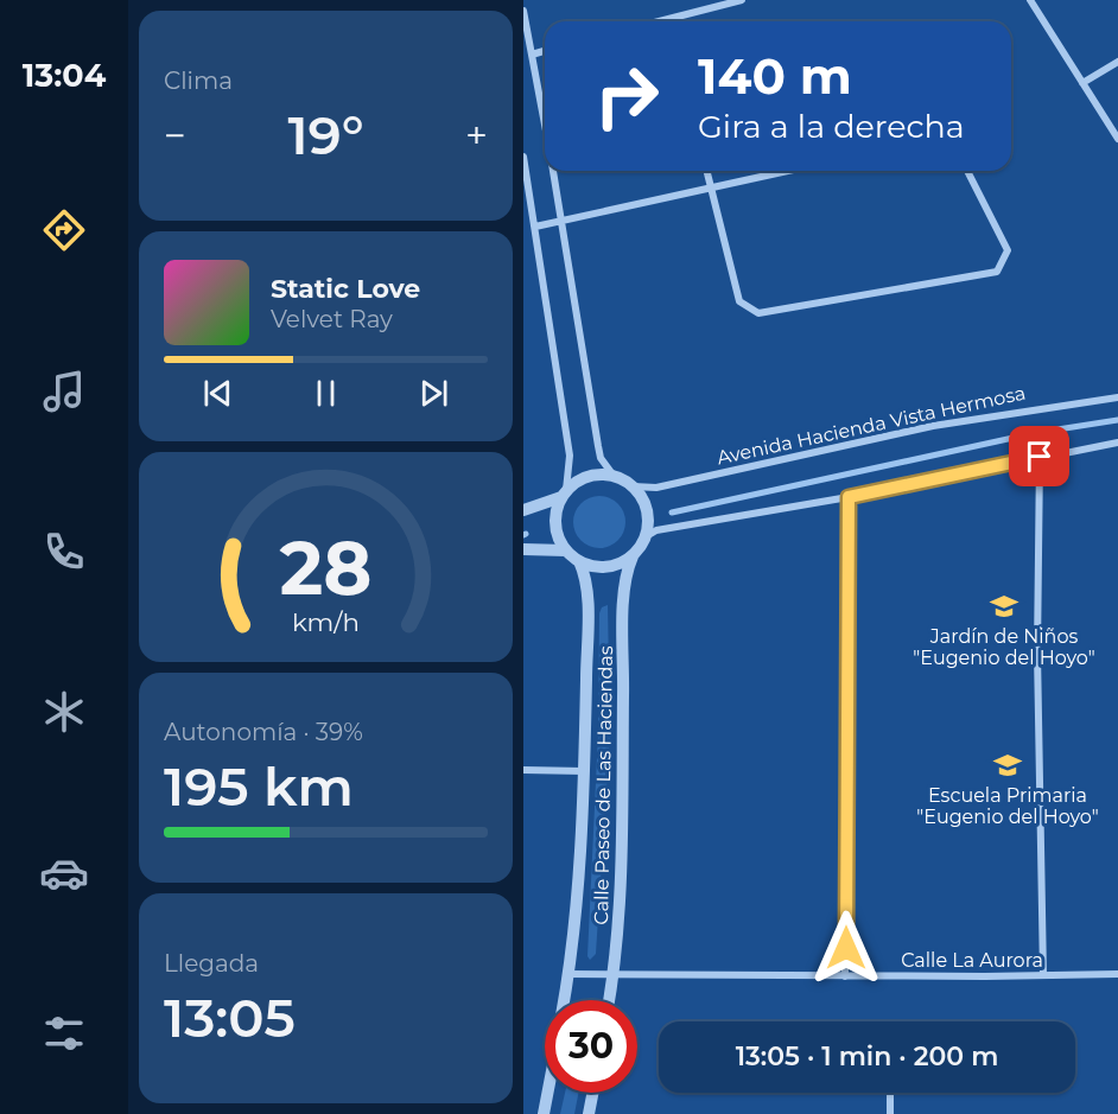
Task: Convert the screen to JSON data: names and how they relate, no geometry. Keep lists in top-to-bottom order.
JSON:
{
  "streets": {
    "street": ["Avenida Hacienda Vista Hermosa", "Calle Paseo de Las Haciendas", "Calle La Aurora"]
  },
  "crossings": [
    ["Avenida Hacienda Vista Hermosa", "Calle Paseo de Las Haciendas"],
    ["Calle Paseo de Las Haciendas", "Calle La Aurora"]
  ],
  "places": {
    "school or university": ["Jardín de Niños \"Eugenio del Hoyo\"", "Escuela Primaria \"Eugenio del Hoyo\""]
  },
  "page": {
    "tabs": "13:04",
    "tile": [
      "Clima",
      ["Autonomía · 39%", "195 km"],
      ["Llegada", "13:05"]
    ],
    "turn": ["140 m", "Gira a la derecha"],
    "heat": ["−", "19°", "+"],
    "song": ["Static Love", "Velvet Ray"],
    "limit": "30",
    "trip": "13:05 · 1 min · 200 m",
    "gauge": ["28", "km/h"]
  }
}
